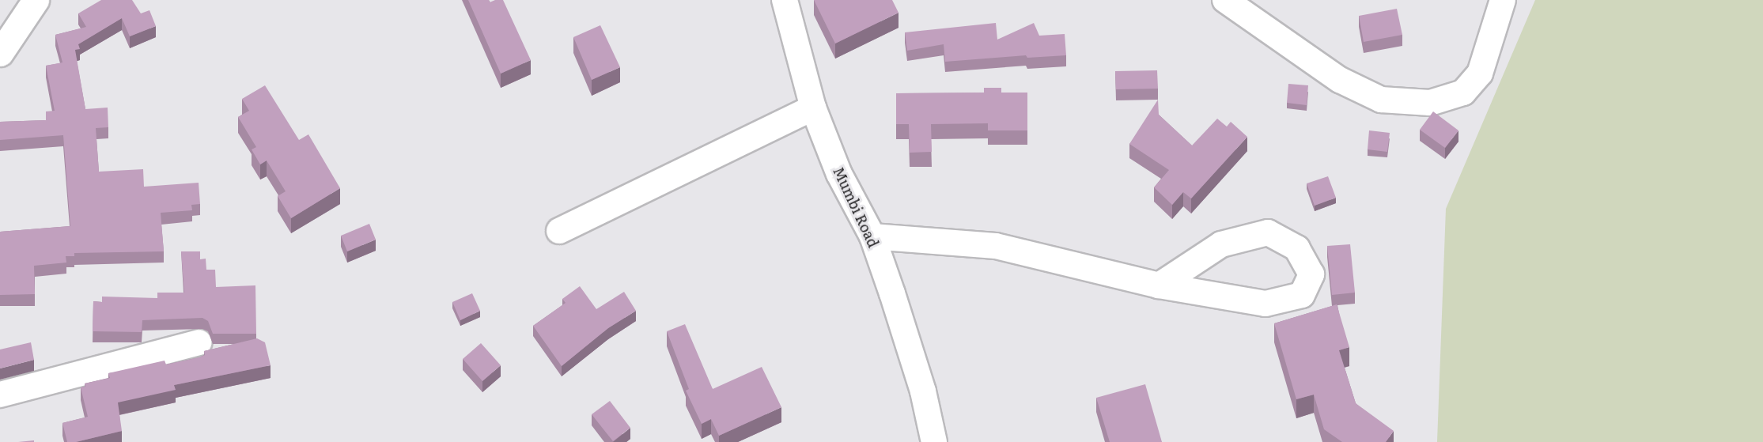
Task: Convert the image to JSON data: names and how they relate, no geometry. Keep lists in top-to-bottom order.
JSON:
{
  "streets": {
    "street": ["Mumbi Road"]
  }
}
